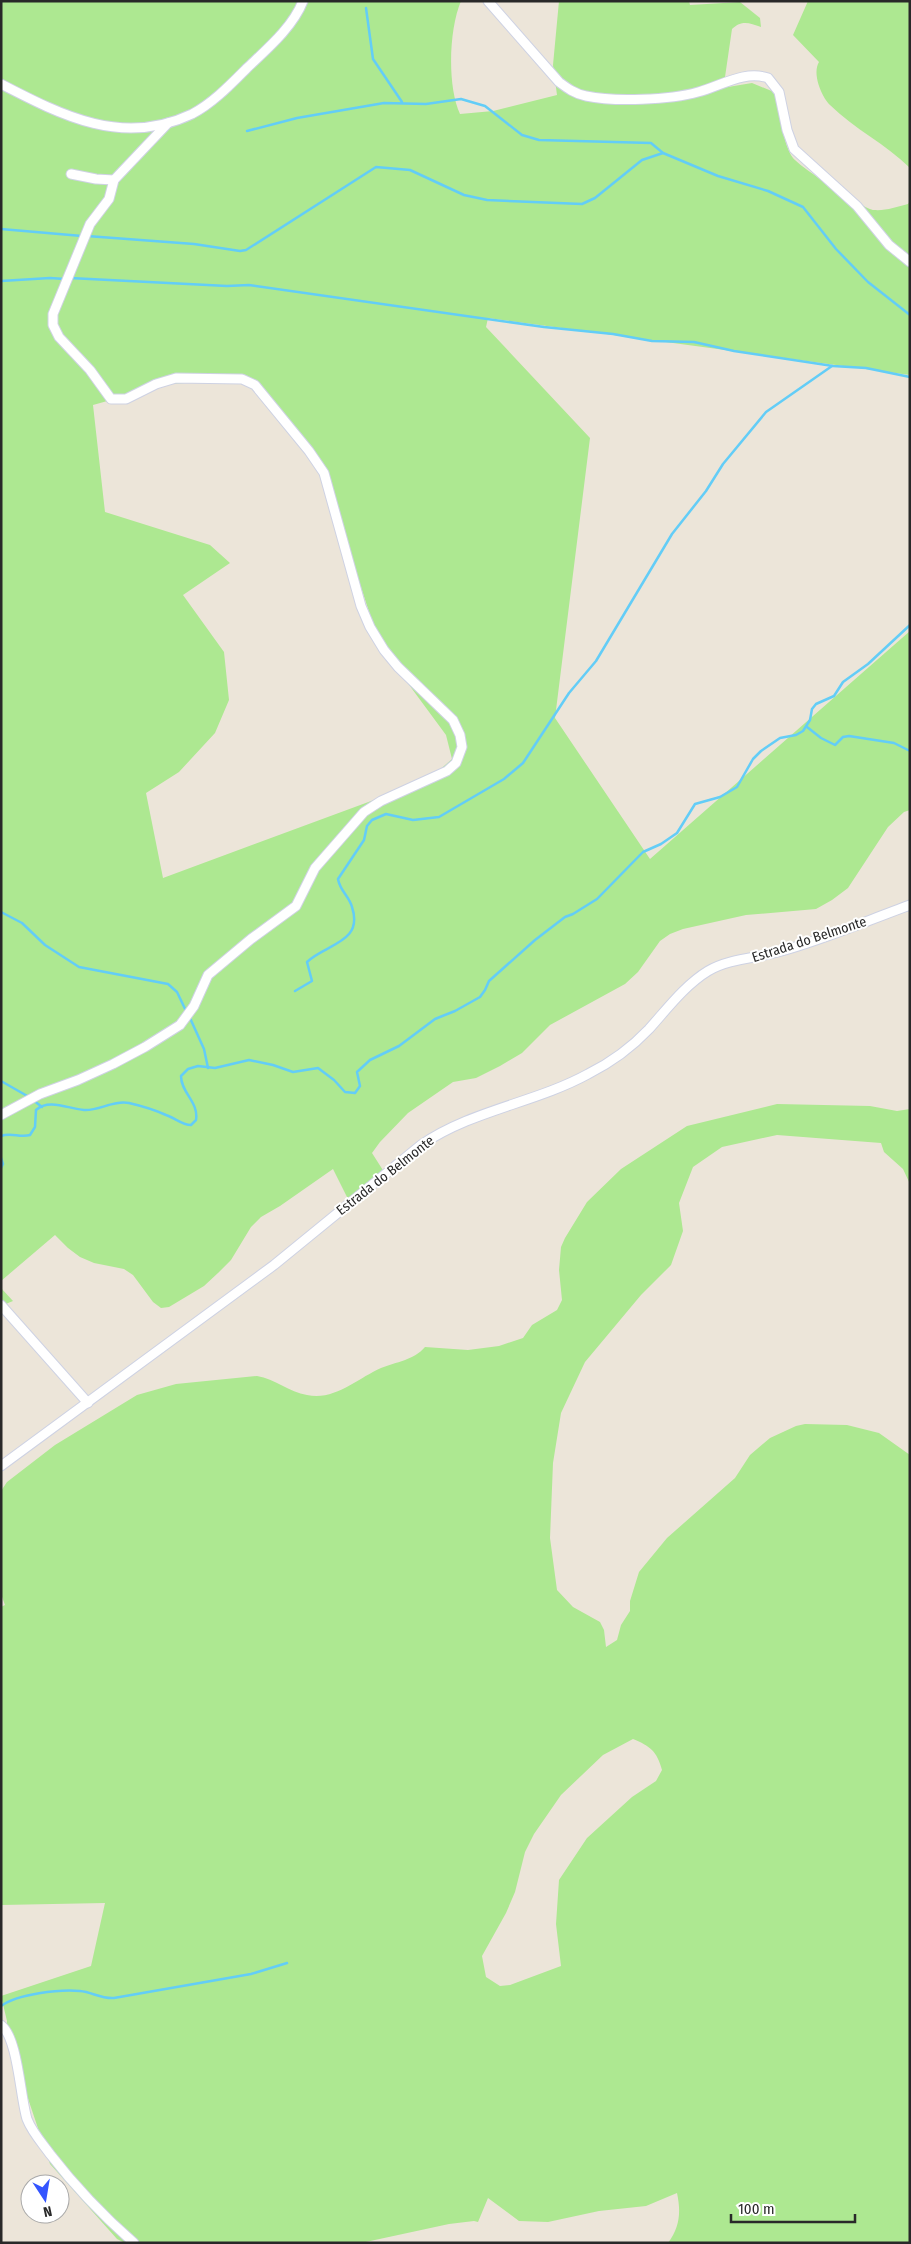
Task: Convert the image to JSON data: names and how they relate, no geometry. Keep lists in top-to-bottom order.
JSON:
{
  "streets": {
    "street": ["Estrada do Belmonte"]
  },
  "scale_bar": "100 m",
  "north": "bottom"
}
